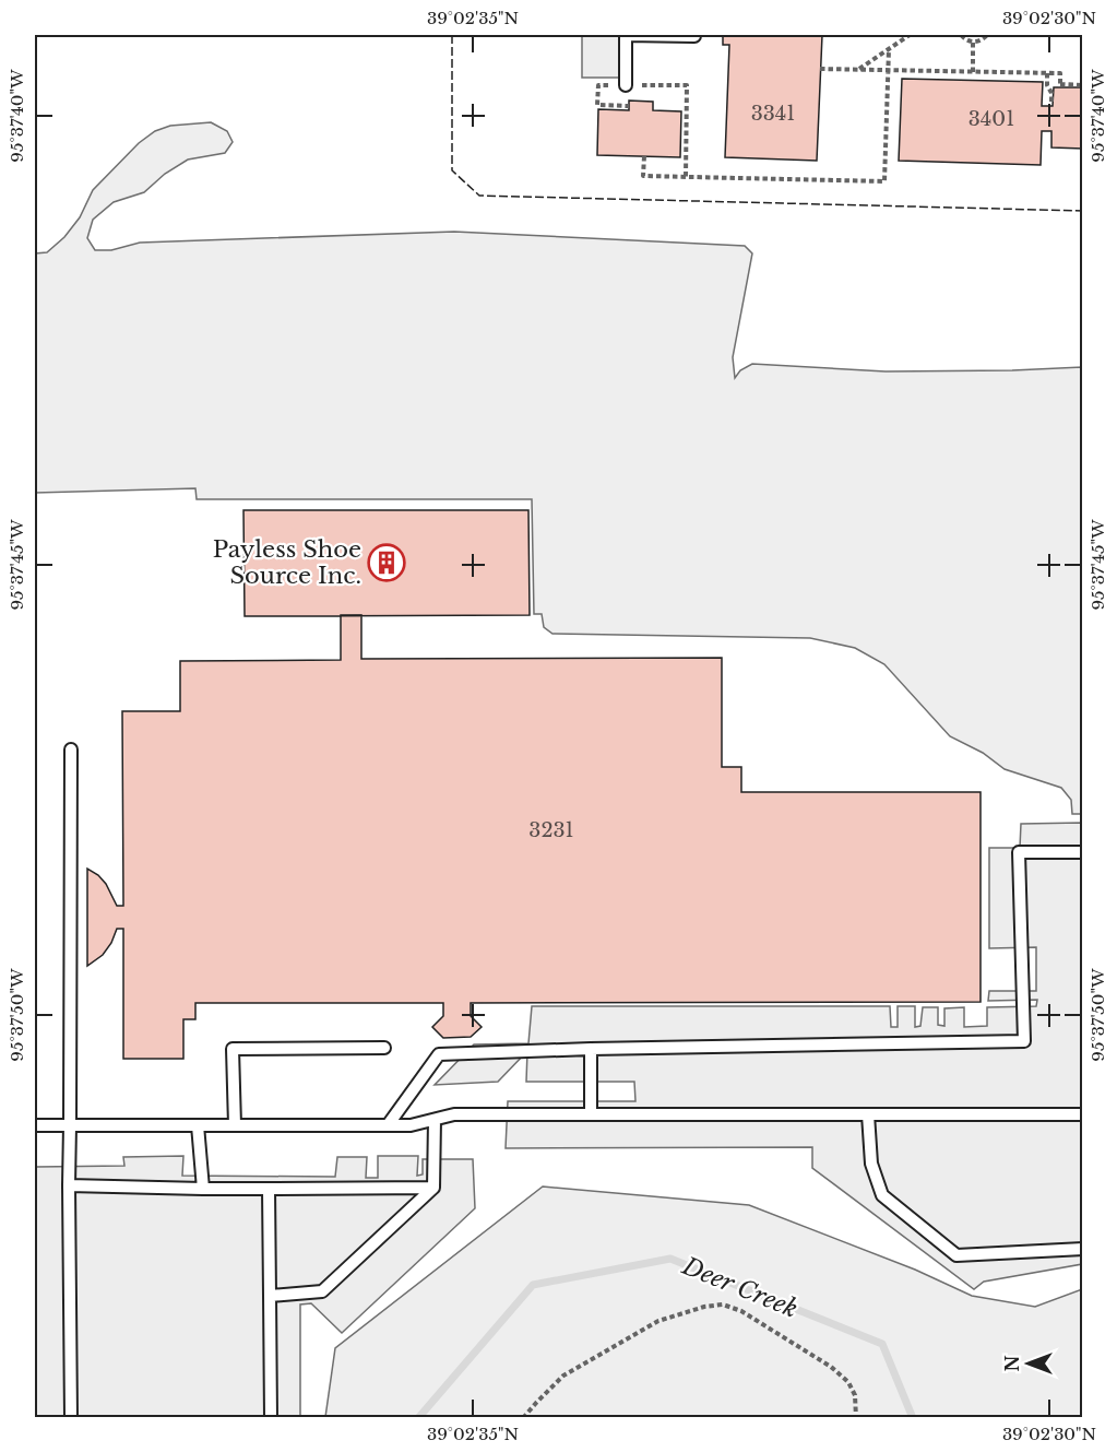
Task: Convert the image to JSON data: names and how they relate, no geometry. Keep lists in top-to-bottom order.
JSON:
{
  "water": ["Deer Creek"],
  "places": {
    "building": ["Payless Shoe Source Inc."]
  },
  "house_numbers": ["3341", "3401", "3231"],
  "north": "left",
  "coordinates": [
    "39°02'35\"N",
    "39°02'30\"N",
    "95°37'40\"W",
    "95°37'45\"W",
    "95°37'50\"W"
  ]
}
